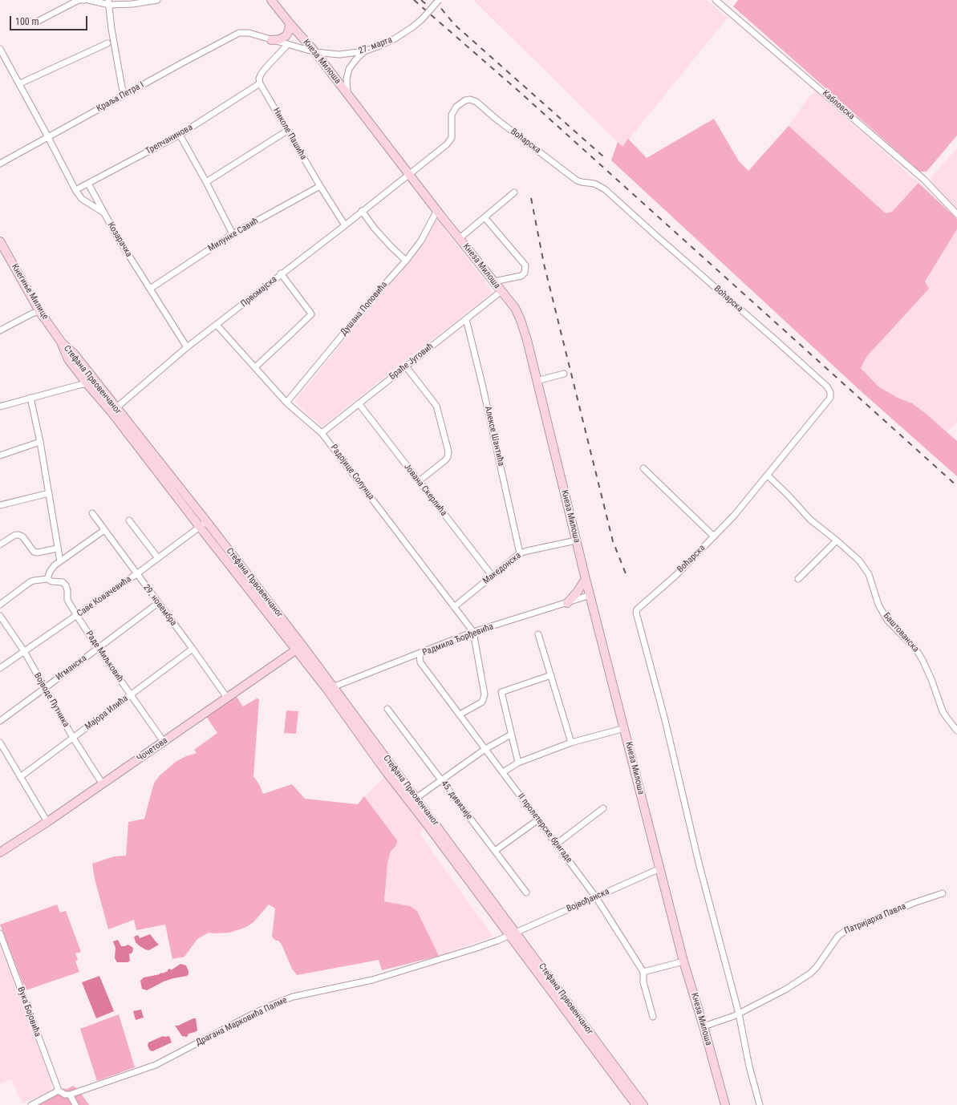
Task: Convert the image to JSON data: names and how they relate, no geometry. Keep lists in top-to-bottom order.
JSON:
{
  "streets": {
    "street": [
      "27. марта",
      "Кнеза Милоша",
      "Краља Петра I",
      "Кабловска",
      "Николе Пашића",
      "Трепчанинова",
      "Воћарска",
      "Милунке Савић",
      "Козарачка",
      "Кнегиње Милице",
      "Првомајска",
      "Душана Поповића",
      "Браће Југовић",
      "Стефана Првовенчаног",
      "Алексе Шантића",
      "Радојице Солунца",
      "Јована Скерлића",
      "Македонска",
      "Саве Ковачевића",
      "29. новембра",
      "Баштованска",
      "Радмила Ђорђевића",
      "Раде Миљковић",
      "Игманска",
      "Војводе Путника",
      "Мајора Илића",
      "Чочетова",
      "45. дивизије",
      "II пролетерске бригаде",
      "Војвођанска",
      "Патријарха Павла",
      "Вука Бојовића",
      "Драгана Марковића Палме"
    ]
  },
  "crossings": [
    ["27. марта", "Кнеза Милоша"],
    ["27. марта", "Краља Петра I"],
    ["Кнеза Милоша", "Воћарска"],
    ["Кнеза Милоша", "Првомајска"],
    ["Кнеза Милоша", "Душана Поповића"],
    ["Кнеза Милоша", "Браће Југовић"],
    ["Кнеза Милоша", "Македонска"],
    ["Кнеза Милоша", "Радмила Ђорђевића"],
    ["Кнеза Милоша", "Војвођанска"],
    ["Кнеза Милоша", "Патријарха Павла"],
    ["Краља Петра I", "Козарачка"],
    ["Николе Пашића", "Трепчанинова"],
    ["Николе Пашића", "Милунке Савић"],
    ["Николе Пашића", "Првомајска"],
    ["Трепчанинова", "Козарачка"],
    ["Воћарска", "Првомајска"],
    ["Воћарска", "Баштованска"],
    ["Воћарска", "Патријарха Павла"],
    ["Милунке Савић", "Козарачка"],
    ["Козарачка", "Првомајска"],
    ["Кнегиње Милице", "Стефана Првовенчаног"],
    ["Првомајска", "Стефана Првовенчаног"],
    ["Првомајска", "Радојице Солунца"],
    ["Душана Поповића", "Радојице Солунца"],
    ["Браће Југовић", "Алексе Шантића"],
    ["Браће Југовић", "Радојице Солунца"],
    ["Браће Југовић", "Јована Скерлића"],
    ["Стефана Првовенчаног", "Саве Ковачевића"],
    ["Стефана Првовенчаног", "Радмила Ђорђевића"],
    ["Стефана Првовенчаног", "Чочетова"],
    ["Стефана Првовенчаног", "Војвођанска"],
    ["Стефана Првовенчаног", "Драгана Марковића Палме"],
    ["Алексе Шантића", "Македонска"],
    ["Радојице Солунца", "Македонска"],
    ["Радојице Солунца", "Радмила Ђорђевића"],
    ["Јована Скерлића", "Македонска"],
    ["Саве Ковачевића", "29. новембра"],
    ["Саве Ковачевића", "Раде Миљковић"],
    ["Саве Ковачевића", "Војводе Путника"],
    ["29. новембра", "Игманска"],
    ["29. новембра", "Мајора Илића"],
    ["29. новембра", "Чочетова"],
    ["Радмила Ђорђевића", "II пролетерске бригаде"],
    ["Раде Миљковић", "Игманска"],
    ["Раде Миљковић", "Мајора Илића"],
    ["Раде Миљковић", "Чочетова"],
    ["Игманска", "Војводе Путника"],
    ["Војводе Путника", "Мајора Илића"],
    ["Војводе Путника", "Чочетова"],
    ["II пролетерске бригаде", "Војвођанска"],
    ["Војвођанска", "Драгана Марковића Палме"]
  ],
  "scale_bar": "100 m"
}
